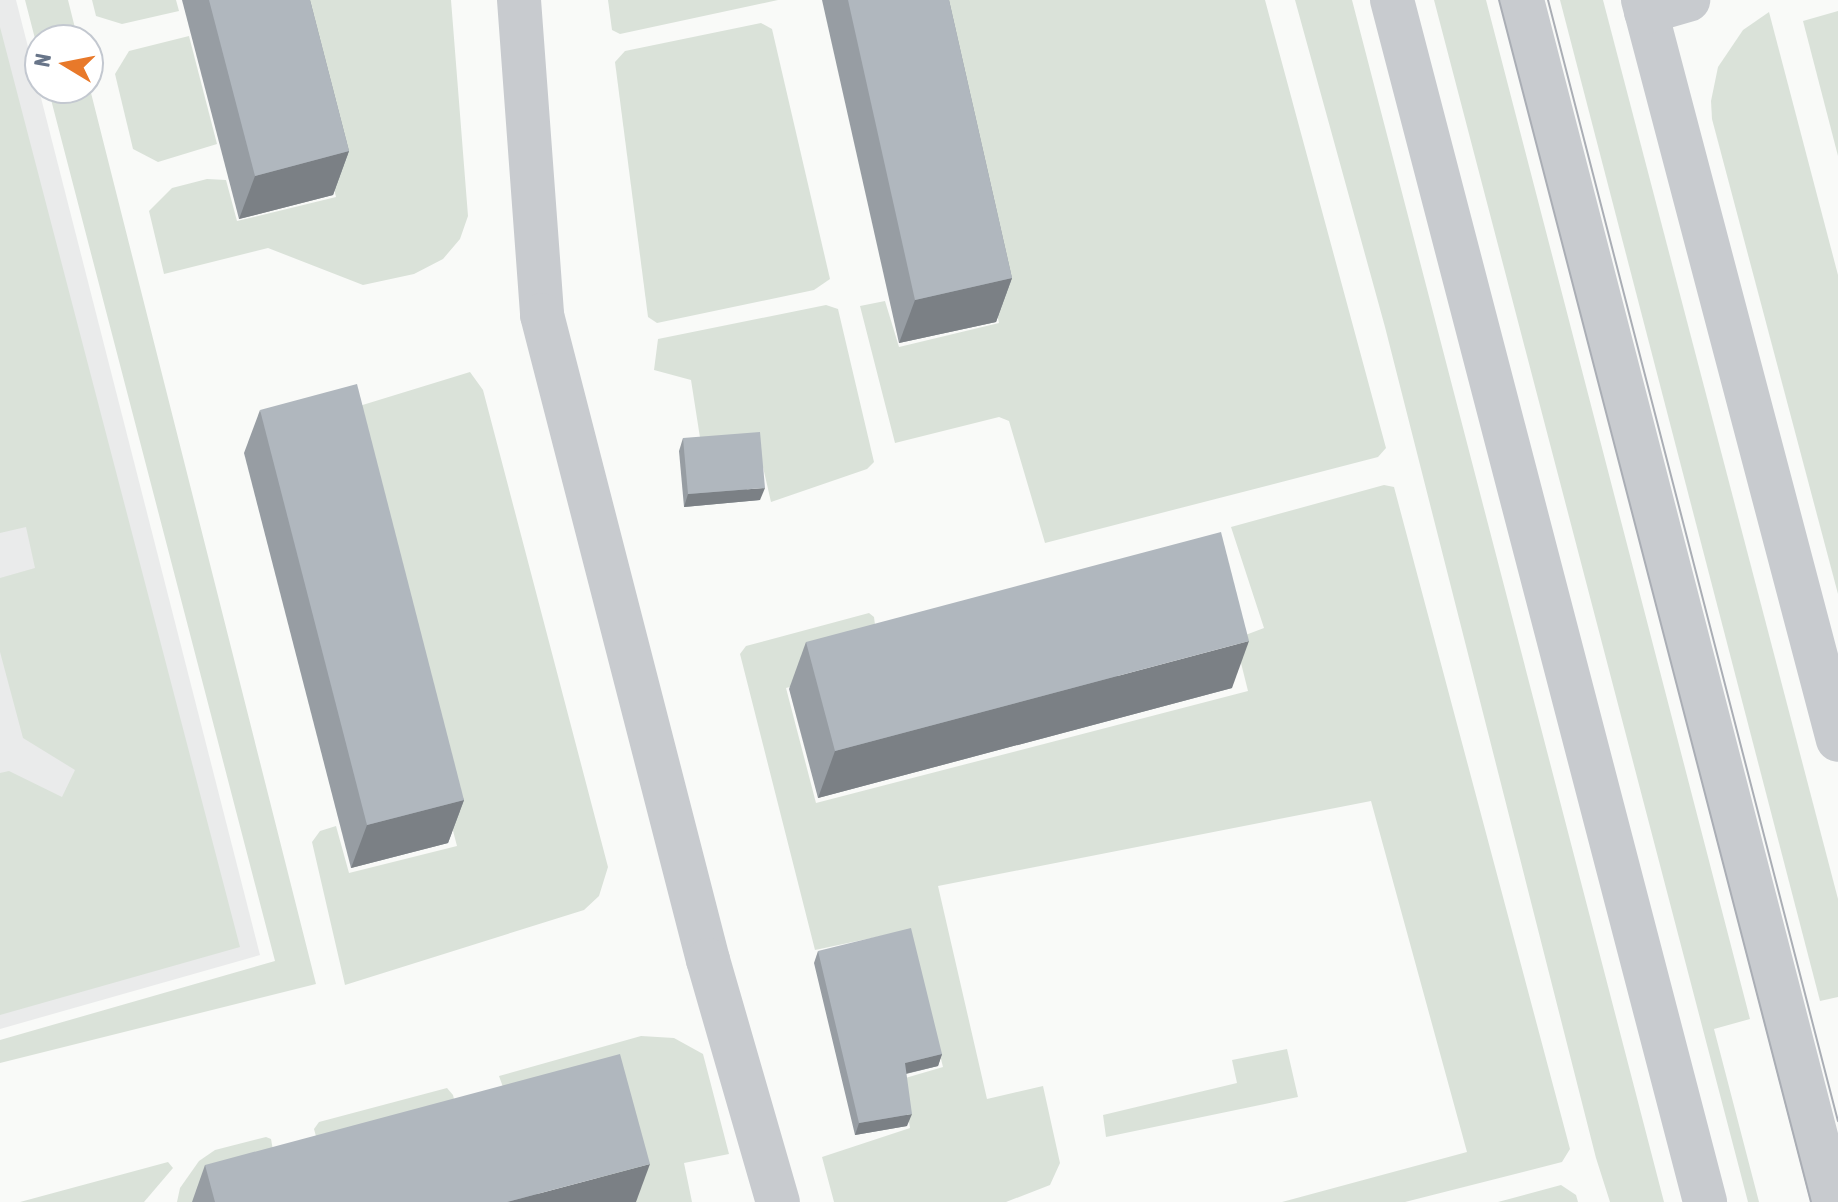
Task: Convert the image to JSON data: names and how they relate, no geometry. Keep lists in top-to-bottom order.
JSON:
{
  "north": "left"
}
